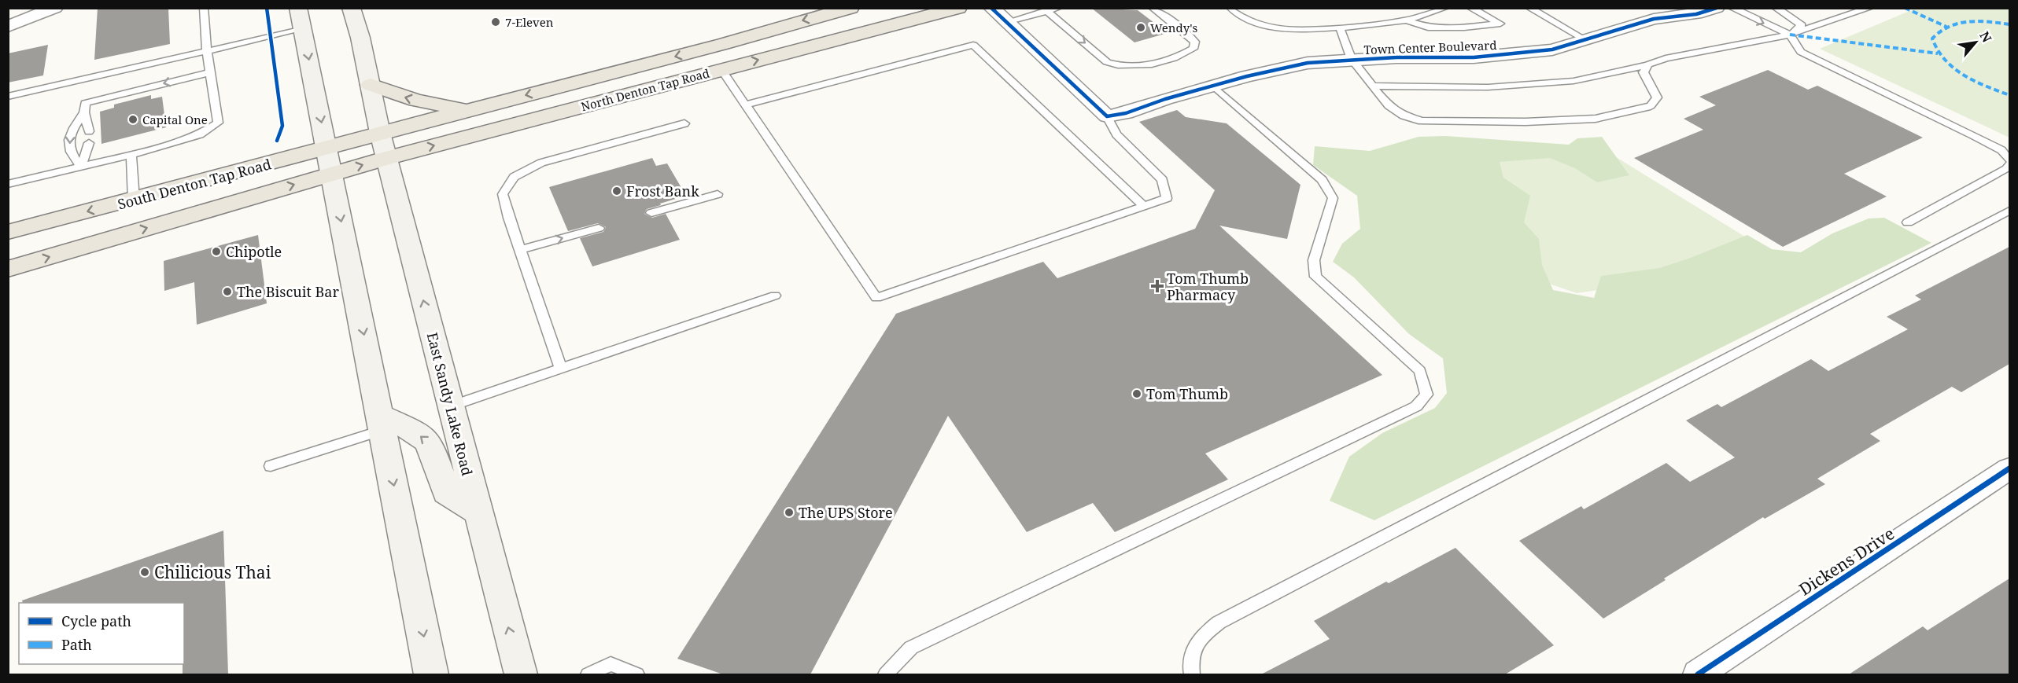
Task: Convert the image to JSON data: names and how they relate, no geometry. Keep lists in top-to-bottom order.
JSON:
{
  "streets": {
    "main road": ["North Denton Tap Road", "South Denton Tap Road", "East Sandy Lake Road"],
    "street": ["Town Center Boulevard", "Dickens Drive"]
  },
  "crossings": [
    ["North Denton Tap Road", "South Denton Tap Road"],
    ["North Denton Tap Road", "East Sandy Lake Road"],
    ["South Denton Tap Road", "East Sandy Lake Road"]
  ],
  "places": {
    "other": [
      "7-Eleven",
      "Wendy's",
      "Capital One",
      "Frost Bank",
      "Chipotle",
      "The Biscuit Bar",
      "Tom Thumb",
      "The UPS Store",
      "Chilicious Thai"
    ],
    "health": ["Tom Thumb Pharmacy"]
  },
  "legend": ["Cycle path", "Path"],
  "north": "top right"
}
